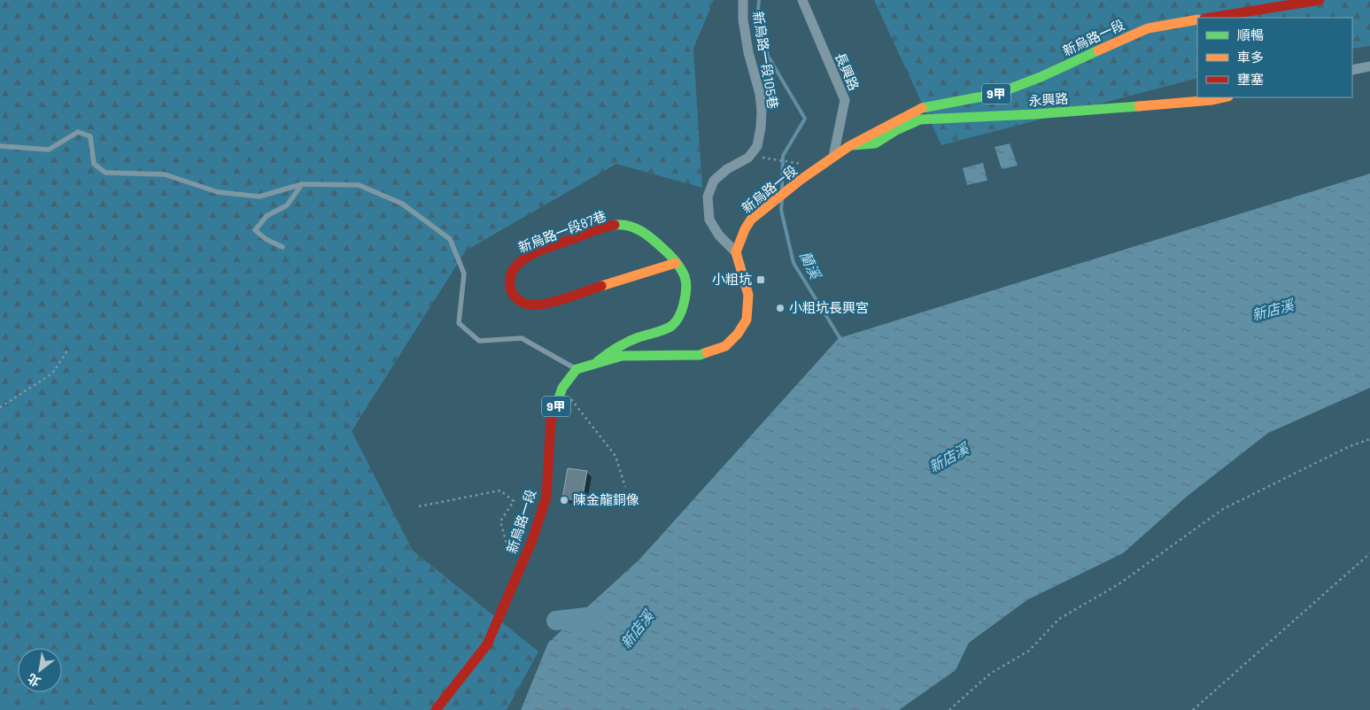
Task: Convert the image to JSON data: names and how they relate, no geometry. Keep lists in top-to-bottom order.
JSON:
{
  "streets": {
    "main road": [
      "新烏路一段",
      "9甲",
      "永興路",
      "新烏路一段87巷"
    ],
    "street": ["新烏路一段105巷", "長興路"]
  },
  "crossings": [
    ["新烏路一段", "新烏路一段105巷"],
    ["新烏路一段", "長興路"],
    ["新烏路一段", "永興路"]
  ],
  "water": ["蘭溪", "新店溪"],
  "places": {
    "transit": ["小粗坑"],
    "other": ["小粗坑長興宮", "陳金龍銅像"]
  },
  "legend": ["順暢", "車多", "壅塞"],
  "north": "bottom left"
}
